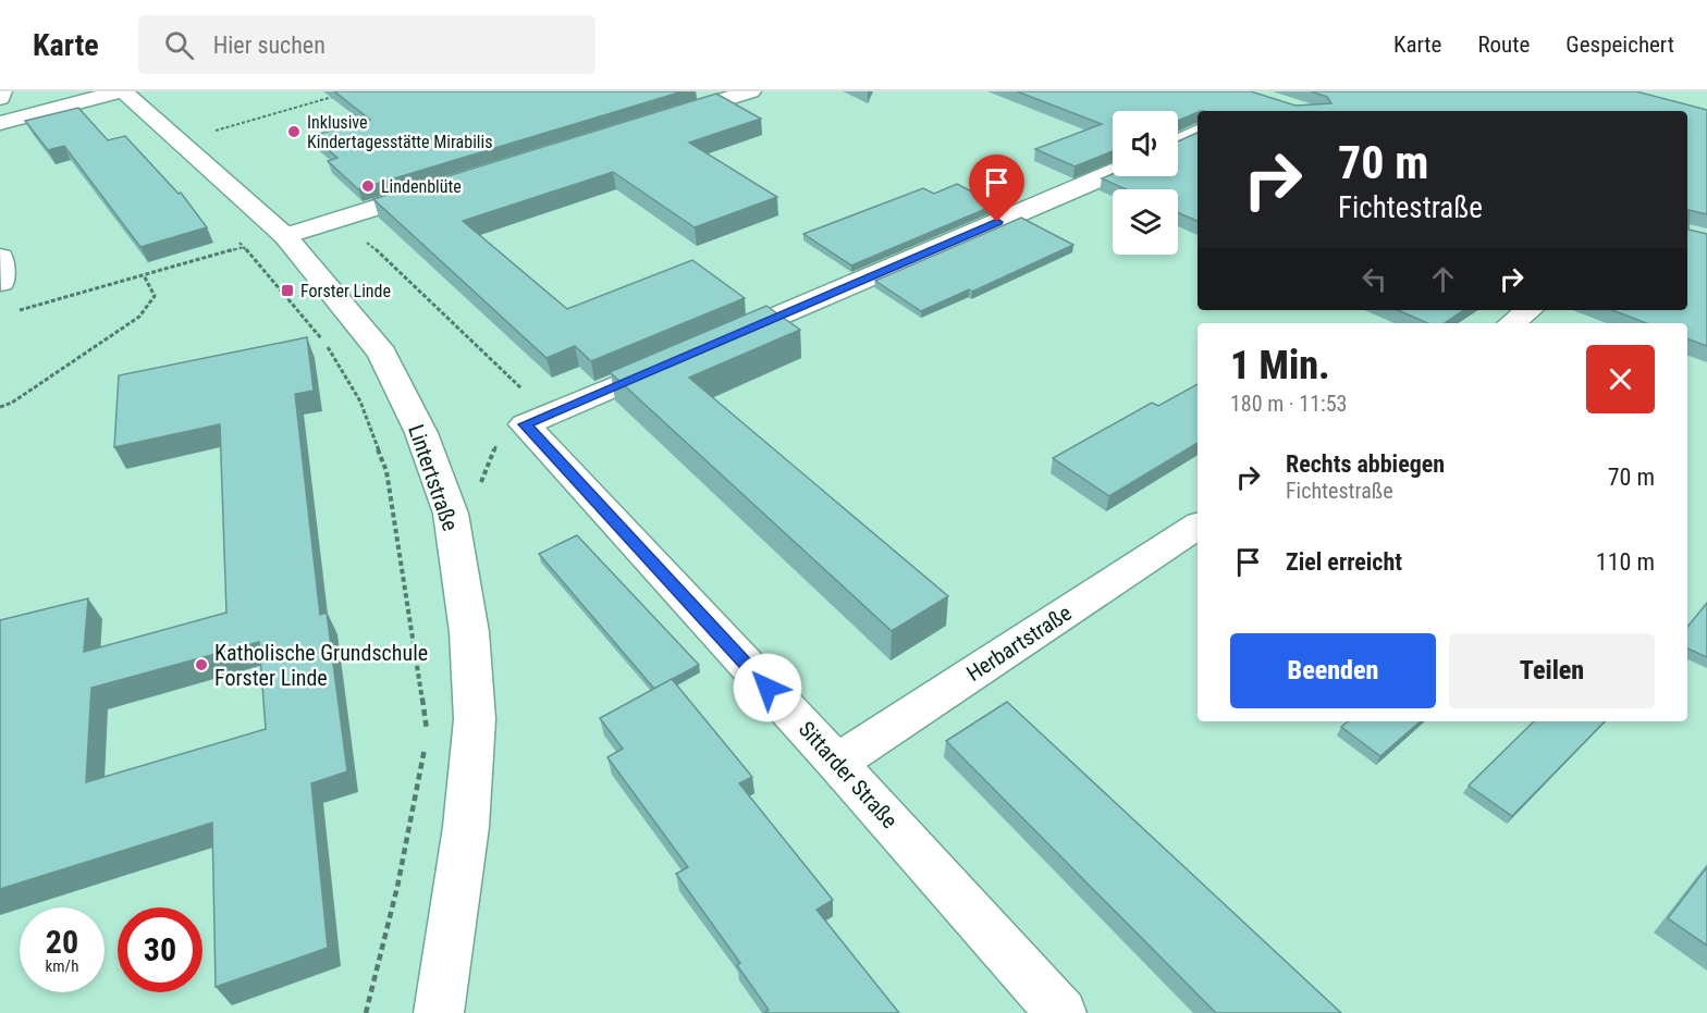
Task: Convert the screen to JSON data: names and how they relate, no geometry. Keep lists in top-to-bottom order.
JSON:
{
  "streets": {
    "street": ["Lintertstraße", "Herbartstraße", "Sittarder Straße"]
  },
  "crossings": [
    ["Herbartstraße", "Sittarder Straße"]
  ],
  "places": {
    "other": ["Inklusive Kindertagesstätte Mirabilis", "Lindenblüte", "Katholische Grundschule Forster Linde"],
    "transit": ["Forster Linde"]
  },
  "page": {
    "header": "Karte",
    "search": "Hier suchen",
    "nav": ["Karte", "Route", "Gespeichert"],
    "turn": ["70 m", "Fichtestraße"],
    "heading": ["1 Min.", "180 m · 11:53"],
    "list": [
      {
        "name": "Rechts abbiegen",
        "note": "Fichtestraße",
        "value": "70 m"
      },
      {
        "name": "Ziel erreicht",
        "value": "110 m"
      }
    ],
    "buttons": ["Beenden", "Teilen"],
    "speed": "20 km/h",
    "limit": "30"
  }
}
